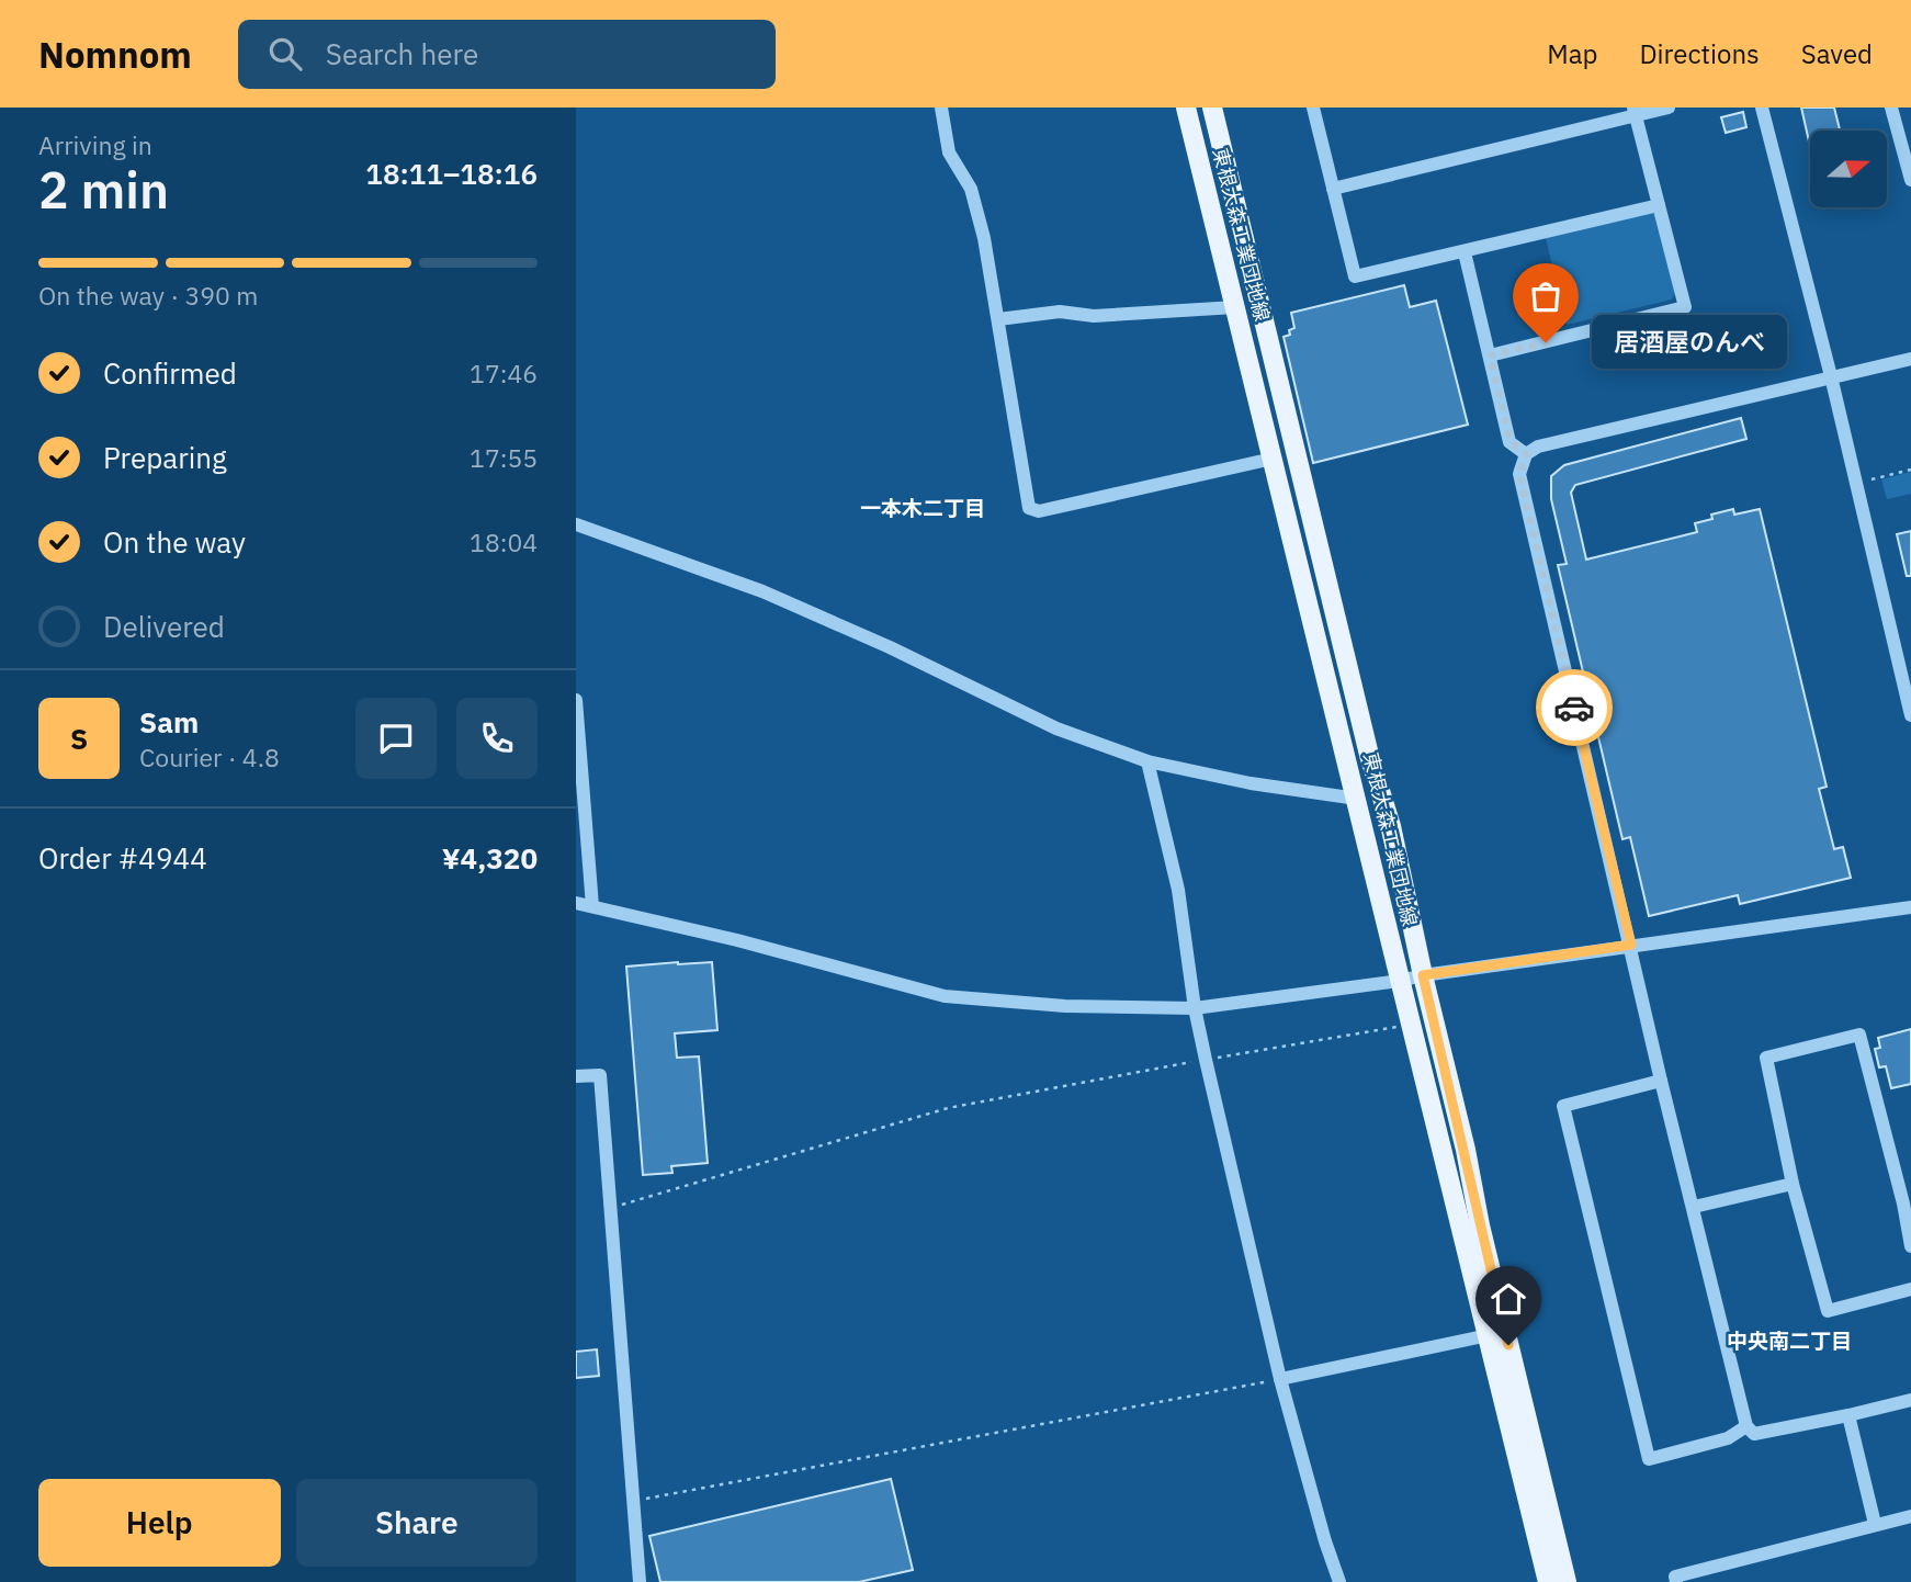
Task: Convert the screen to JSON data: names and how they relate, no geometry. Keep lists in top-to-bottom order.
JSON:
{
  "streets": {
    "main road": ["東根大森工業団地線"]
  },
  "districts": ["一本木二丁目", "中央南二丁目"],
  "places": ["居酒屋のんべ"],
  "north": "right",
  "page": {
    "header": "Nomnom",
    "search": "Search here",
    "nav": ["Map", "Directions", "Saved"],
    "heading": ["2 min", "Arriving in", "18:11–18:16"],
    "panel": [
      "Sam",
      "Courier · 4.8",
      "Order #4944",
      "¥4,320"
    ],
    "bar": "On the way · 390 m",
    "bubble": "居酒屋のんべ",
    "list": [
      ["Confirmed", "17:46"],
      ["Preparing", "17:55"],
      ["On the way", "18:04"],
      "Delivered"
    ],
    "round": "S",
    "buttons": ["Help", "Share"]
  }
}
